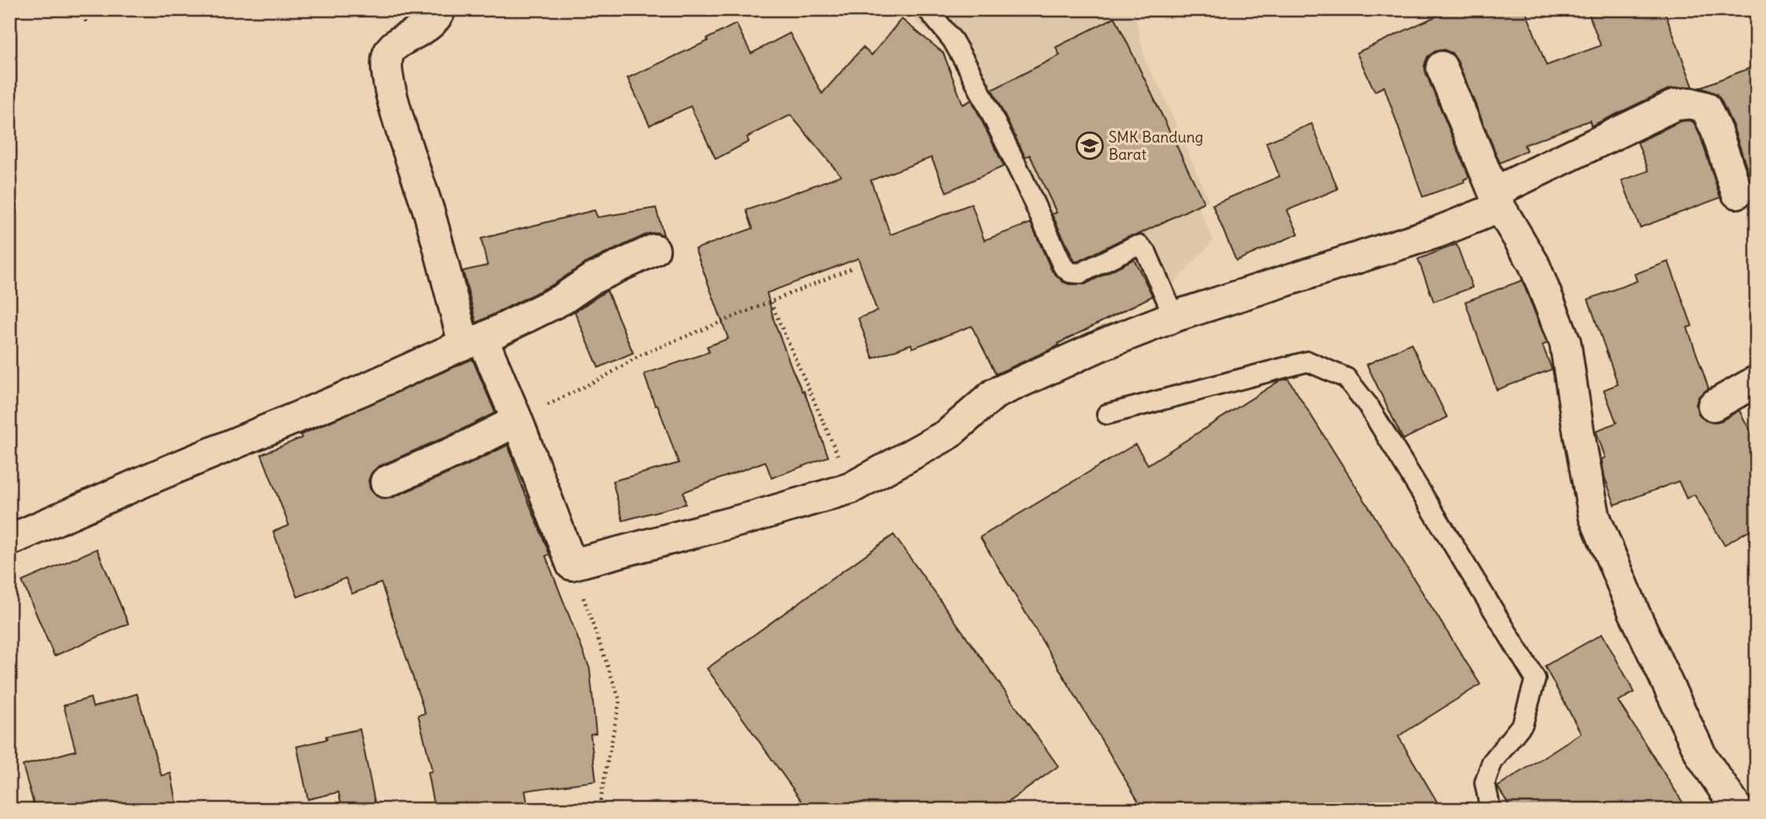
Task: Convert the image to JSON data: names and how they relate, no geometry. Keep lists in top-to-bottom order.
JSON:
{
  "places": {
    "school or university": ["SMK Bandung Barat"]
  }
}
